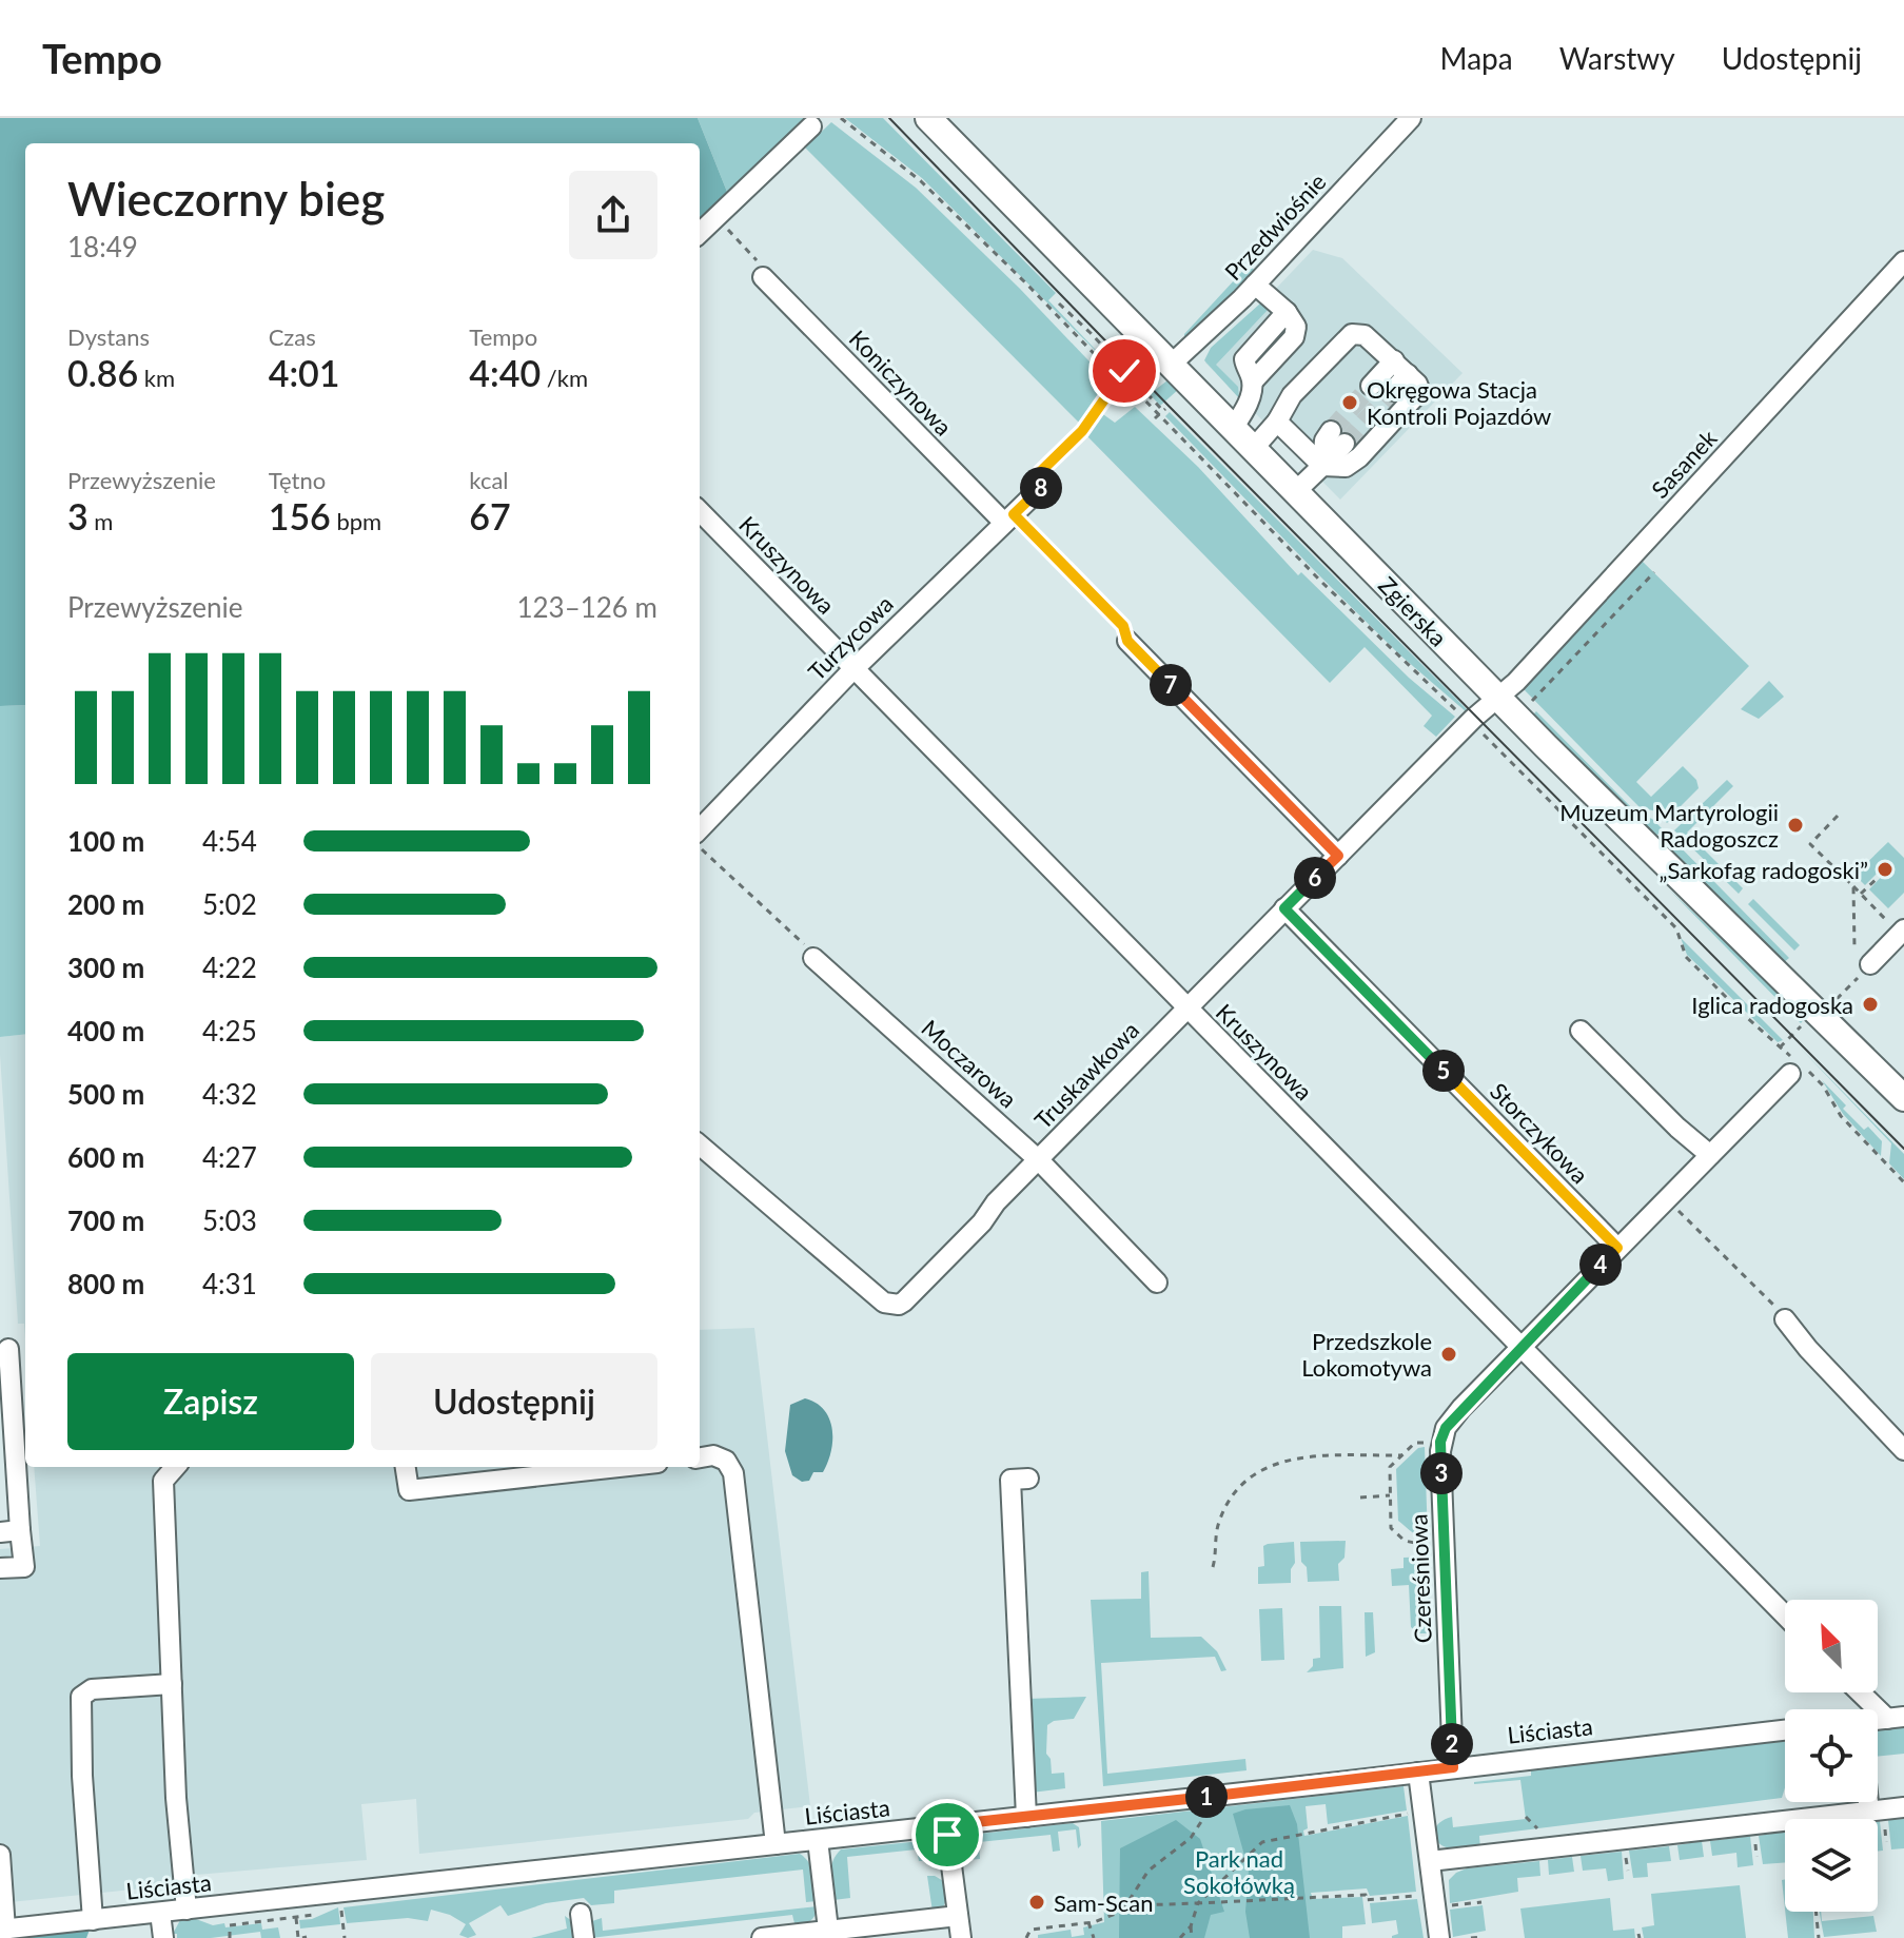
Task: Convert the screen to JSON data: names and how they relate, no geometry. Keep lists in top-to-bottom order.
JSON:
{
  "streets": {
    "main road": ["Zgierska"],
    "street": [
      "Przedwiośnie",
      "Koniczynowa",
      "Sasanek",
      "Kruszynowa",
      "Turzycowa",
      "Moczarowa",
      "Truskawkowa",
      "Storczykowa",
      "Czereśniowa",
      "Liściasta"
    ]
  },
  "crossings": [
    ["Przedwiośnie", "Zgierska"],
    ["Koniczynowa", "Turzycowa"],
    ["Sasanek", "Zgierska"],
    ["Sasanek", "Truskawkowa"],
    ["Kruszynowa", "Turzycowa"],
    ["Kruszynowa", "Truskawkowa"],
    ["Zgierska", "Truskawkowa"],
    ["Moczarowa", "Truskawkowa"],
    ["Truskawkowa", "Storczykowa"],
    ["Czereśniowa", "Liściasta"]
  ],
  "parks": ["Park nad Sokołówką"],
  "places": [
    "Okręgowa Stacja Kontroli Pojazdów",
    "Muzeum Martyrologii Radogoszcz",
    "„Sarkofag radogoski”",
    "Iglica radogoska",
    "Przedszkole Lokomotywa",
    "Sam-Scan"
  ],
  "north": "top left",
  "page": {
    "header": "Tempo",
    "nav": ["Mapa", "Warstwy", "Udostępnij"],
    "heading": ["Wieczorny bieg", "18:49"],
    "stats": [
      ["Dystans", "0.86 km"],
      ["Czas", "4:01"],
      ["Tempo", "4:40 /km"],
      ["Przewyższenie", "3 m"],
      ["Tętno", "156 bpm"],
      ["kcal", "67"]
    ],
    "pins": [
      "8",
      "7",
      "6",
      "5",
      "4",
      "3",
      "2",
      "1"
    ],
    "chart": ["Przewyższenie", "123–126 m"],
    "list": [
      {
        "name": "100 m",
        "note": "4:54"
      },
      {
        "name": "200 m",
        "note": "5:02"
      },
      {
        "name": "300 m",
        "note": "4:22"
      },
      {
        "name": "400 m",
        "note": "4:25"
      },
      {
        "name": "500 m",
        "note": "4:32"
      },
      {
        "name": "600 m",
        "note": "4:27"
      },
      {
        "name": "700 m",
        "note": "5:03"
      },
      {
        "name": "800 m",
        "note": "4:31"
      }
    ],
    "buttons": ["Zapisz", "Udostępnij"]
  }
}
